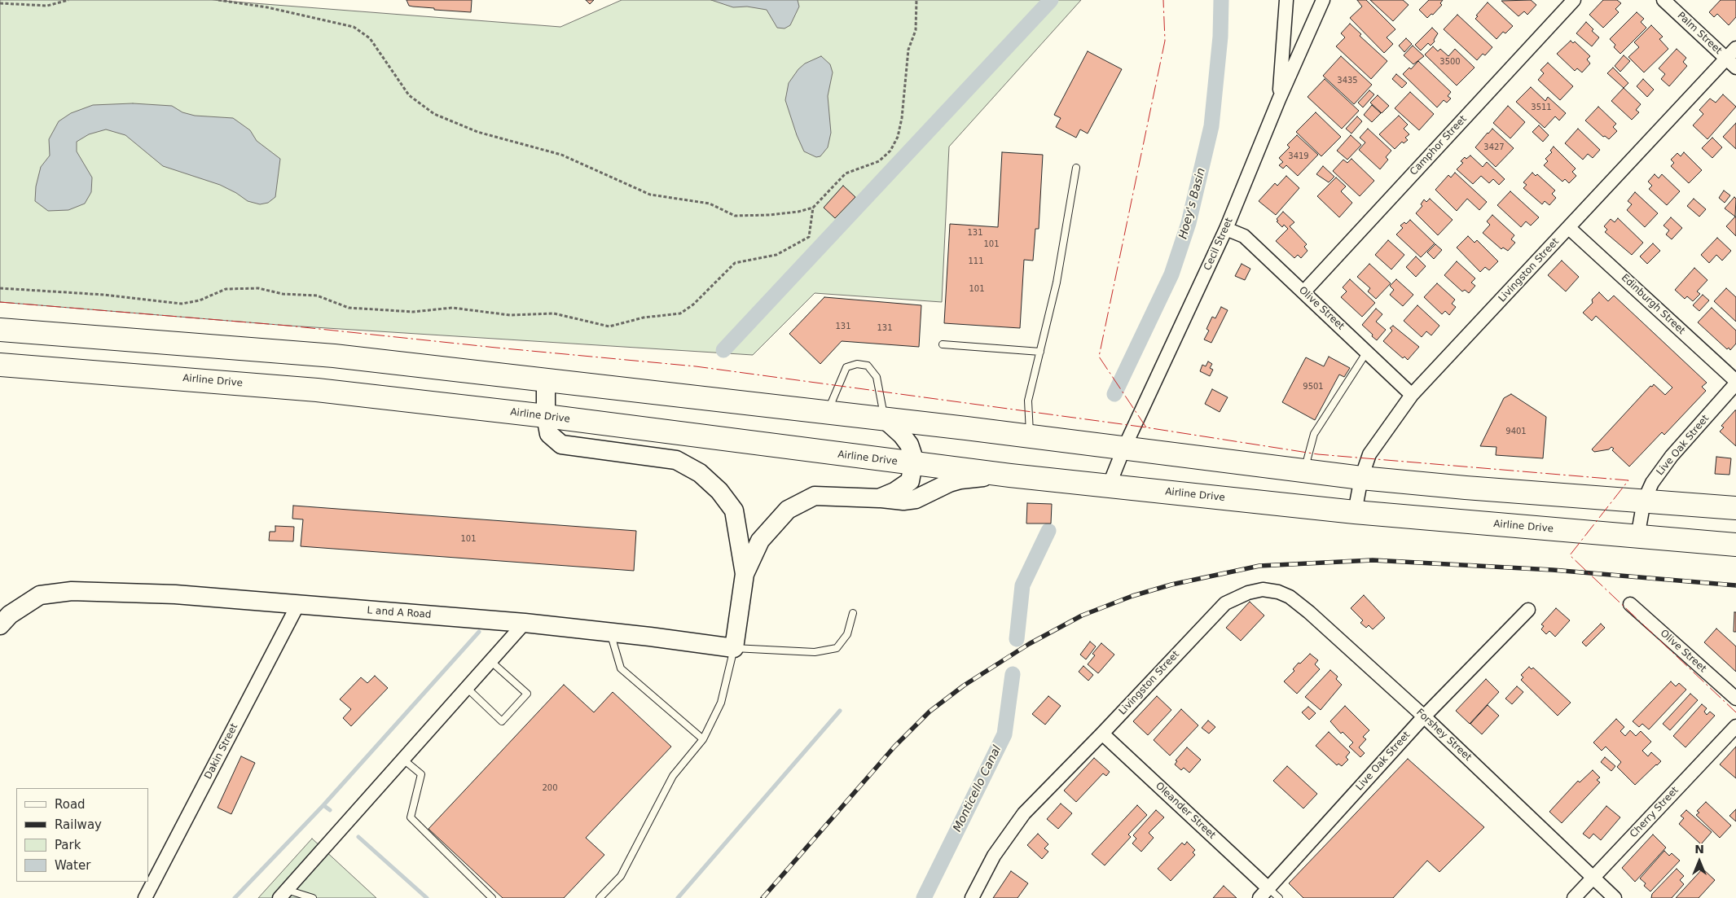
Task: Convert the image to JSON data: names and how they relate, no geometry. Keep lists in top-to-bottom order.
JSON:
{
  "streets": {
    "highway": ["Airline Drive"],
    "street": [
      "Palm Street",
      "Camphor Street",
      "Cecil Street",
      "Livingston Street",
      "Edinburgh Street",
      "Olive Street",
      "Live Oak Street",
      "L and A Road",
      "Forshey Street",
      "Dakin Street",
      "Oleander Street",
      "Cherry Street"
    ]
  },
  "crossings": [
    ["Palm Street", "Livingston Street"],
    ["Camphor Street", "Olive Street"],
    ["Cecil Street", "Olive Street"],
    ["Cecil Street", "Airline Drive"],
    ["Livingston Street", "Edinburgh Street"],
    ["Livingston Street", "Olive Street"],
    ["Livingston Street", "Airline Drive"],
    ["Livingston Street", "Forshey Street"],
    ["Livingston Street", "Oleander Street"],
    ["Edinburgh Street", "Live Oak Street"],
    ["Airline Drive", "Live Oak Street"],
    ["Live Oak Street", "Forshey Street"],
    ["Live Oak Street", "Oleander Street"],
    ["L and A Road", "Dakin Street"],
    ["Forshey Street", "Cherry Street"]
  ],
  "water": ["Hoey's Basin", "Monticello Canal"],
  "house_numbers": [
    "3500",
    "3435",
    "3511",
    "3427",
    "3419",
    "131",
    "101",
    "111",
    "101",
    "131",
    "131",
    "9501",
    "9401",
    "101",
    "200"
  ],
  "legend": [
    "Road",
    "Railway",
    "Park",
    "Water"
  ],
  "north": "top"
}
